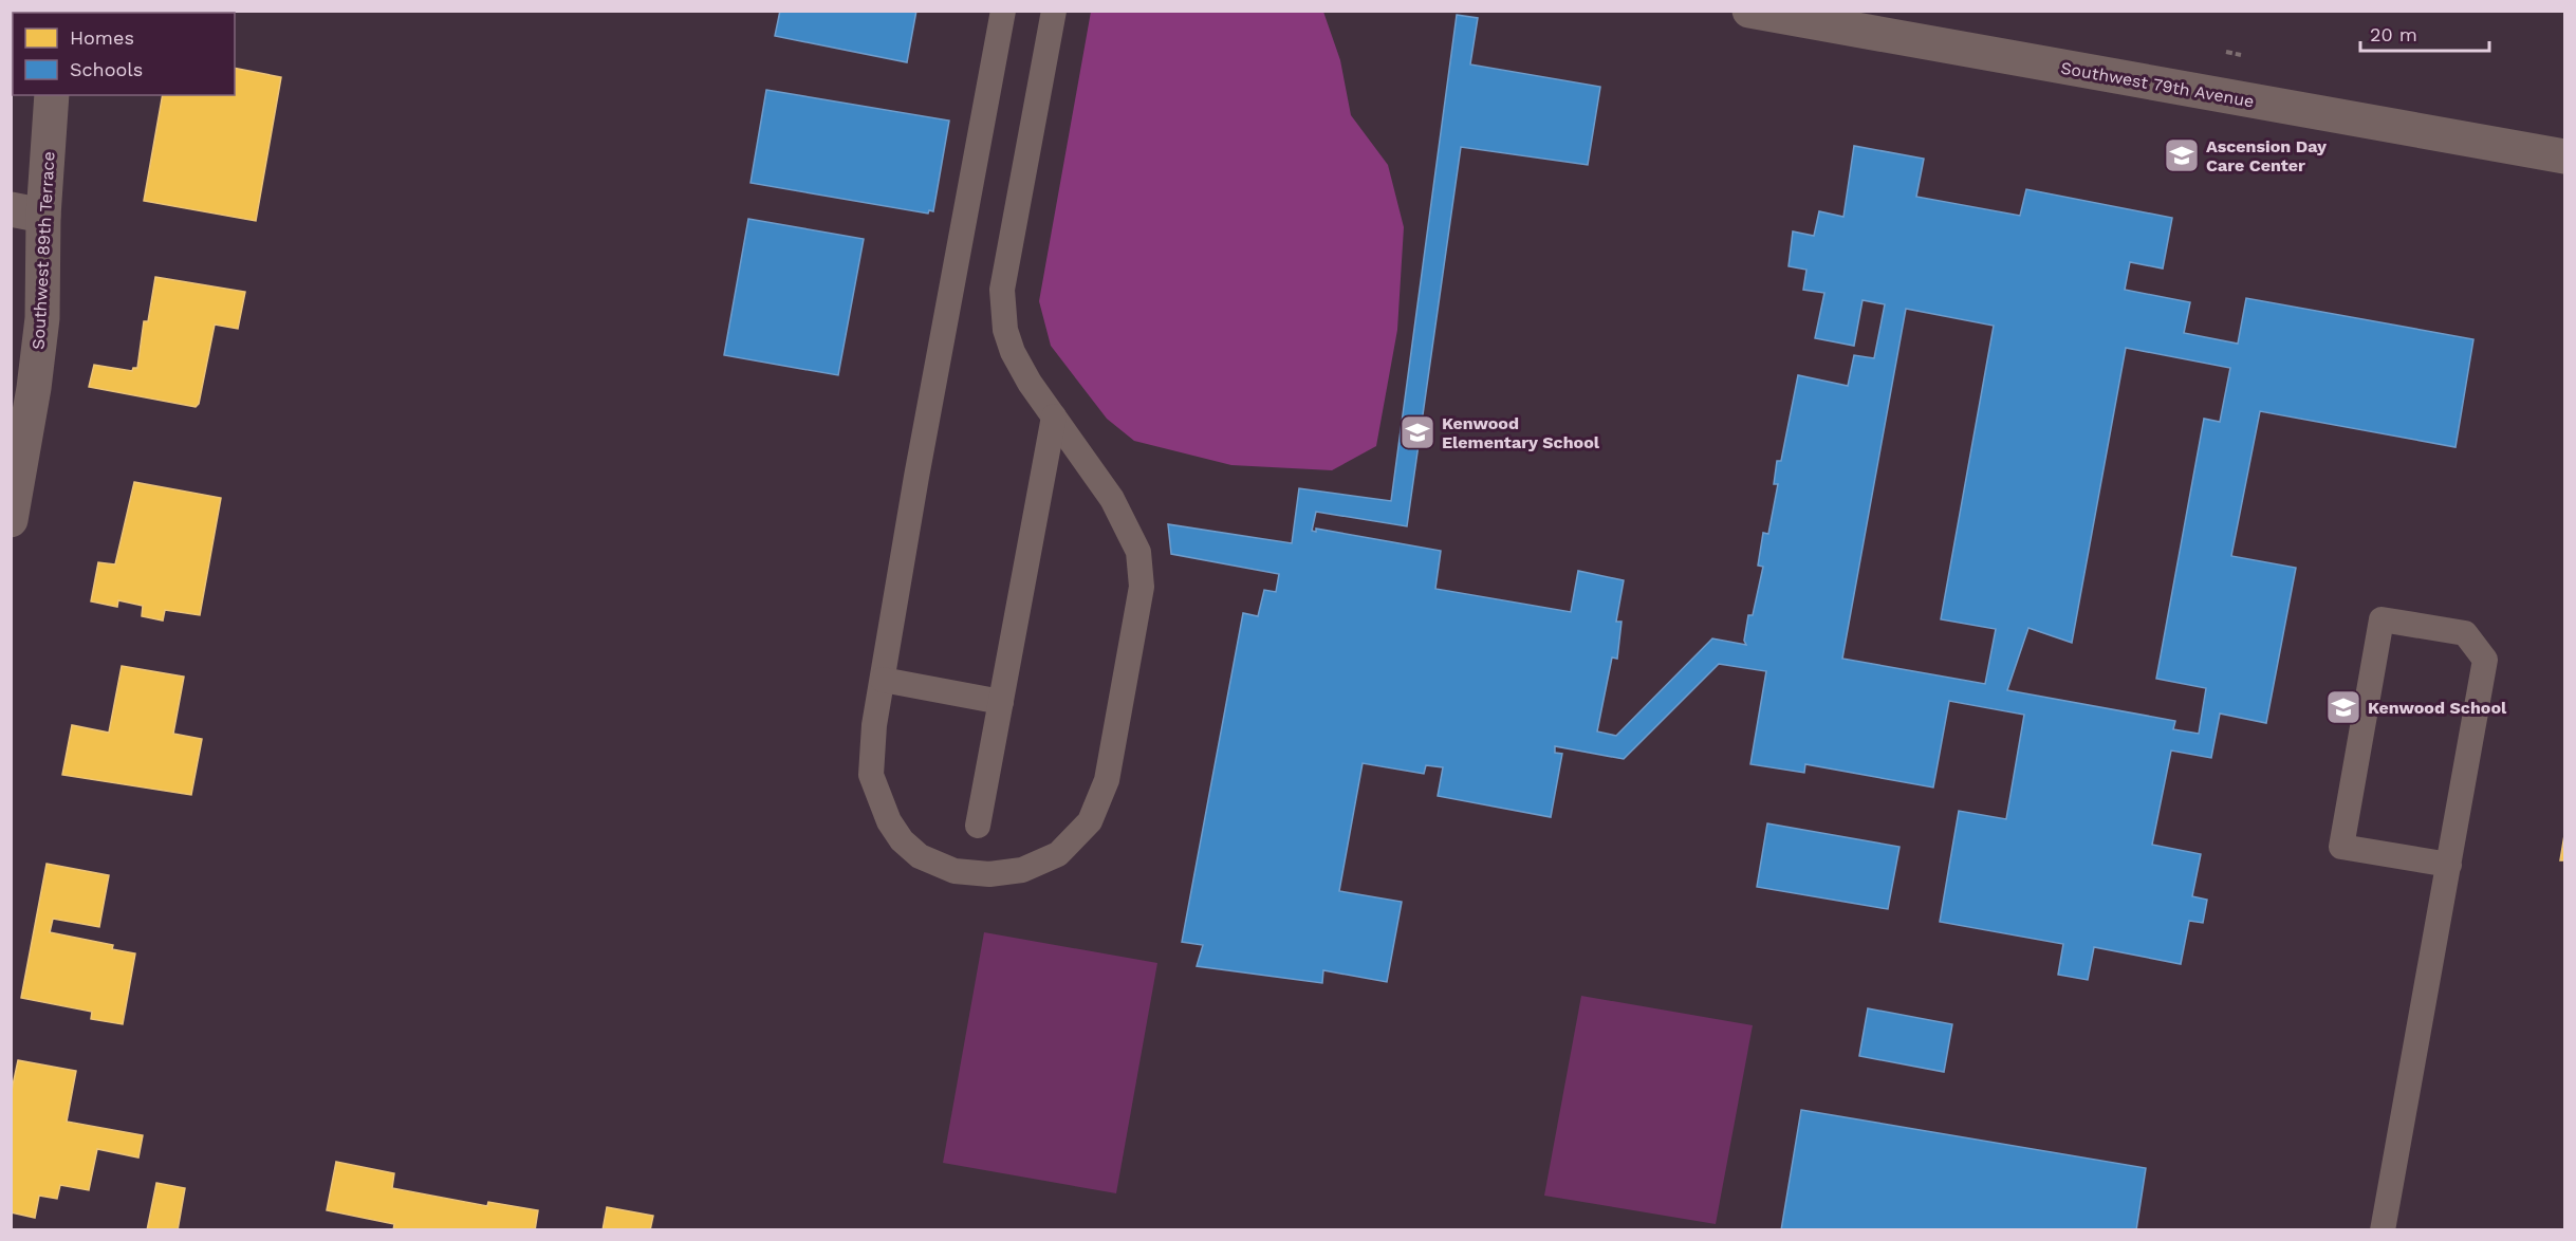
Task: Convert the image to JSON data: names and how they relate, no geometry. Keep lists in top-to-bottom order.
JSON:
{
  "streets": {
    "street": ["Southwest 79th Avenue", "Southwest 89th Terrace"]
  },
  "places": {
    "school or university": ["Ascension Day Care Center", "Kenwood Elementary School", "Kenwood School"]
  },
  "legend": ["Homes", "Schools"],
  "scale_bar": "20 m"
}
